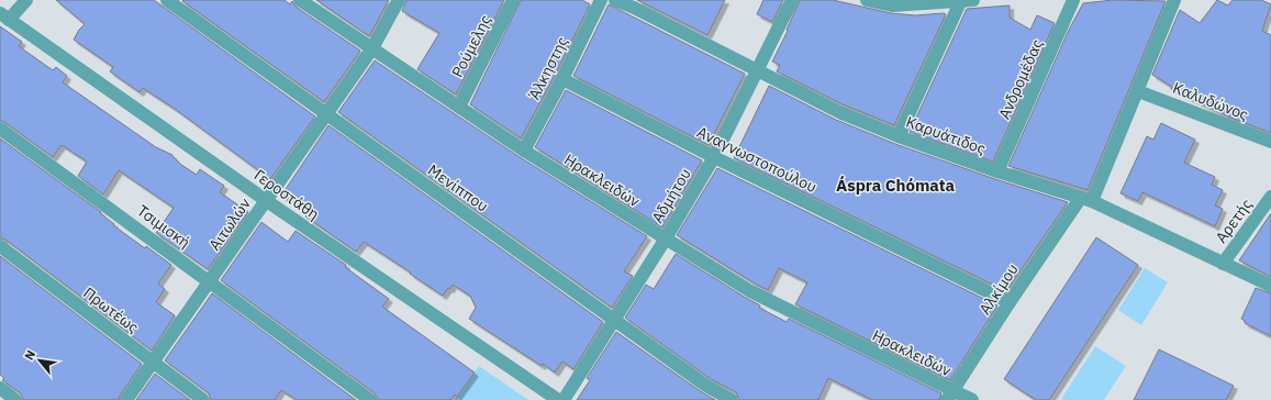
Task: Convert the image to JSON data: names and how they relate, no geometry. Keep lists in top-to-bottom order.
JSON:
{
  "streets": {
    "street": [
      "Ρούμελης",
      "Άλκηστης",
      "Ανδρομέδας",
      "Καλυδώνος",
      "Καρυάτιδος",
      "Αναγνωστοπούλου",
      "Ηρακλειδών",
      "Μενίππου",
      "Γεροστάθη",
      "Αδμήτου",
      "Αρετής",
      "Αιτωλών",
      "Τσιμισκή",
      "Αλκίμου",
      "Πρωτέως"
    ]
  },
  "crossings": [
    ["Ρούμελης", "Ηρακλειδών"],
    ["Άλκηστης", "Αναγνωστοπούλου"],
    ["Άλκηστης", "Ηρακλειδών"],
    ["Ανδρομέδας", "Καρυάτιδος"],
    ["Καλυδώνος", "Αλκίμου"],
    ["Καρυάτιδος", "Αδμήτου"],
    ["Καρυάτιδος", "Αρετής"],
    ["Καρυάτιδος", "Αλκίμου"],
    ["Αναγνωστοπούλου", "Αδμήτου"],
    ["Αναγνωστοπούλου", "Αλκίμου"],
    ["Ηρακλειδών", "Αδμήτου"],
    ["Ηρακλειδών", "Αιτωλών"],
    ["Ηρακλειδών", "Αλκίμου"],
    ["Μενίππου", "Αδμήτου"],
    ["Μενίππου", "Αιτωλών"],
    ["Γεροστάθη", "Αιτωλών"],
    ["Αιτωλών", "Τσιμισκή"],
    ["Αιτωλών", "Πρωτέως"]
  ],
  "districts": ["Áspra Chómata"],
  "north": "top left"
}
